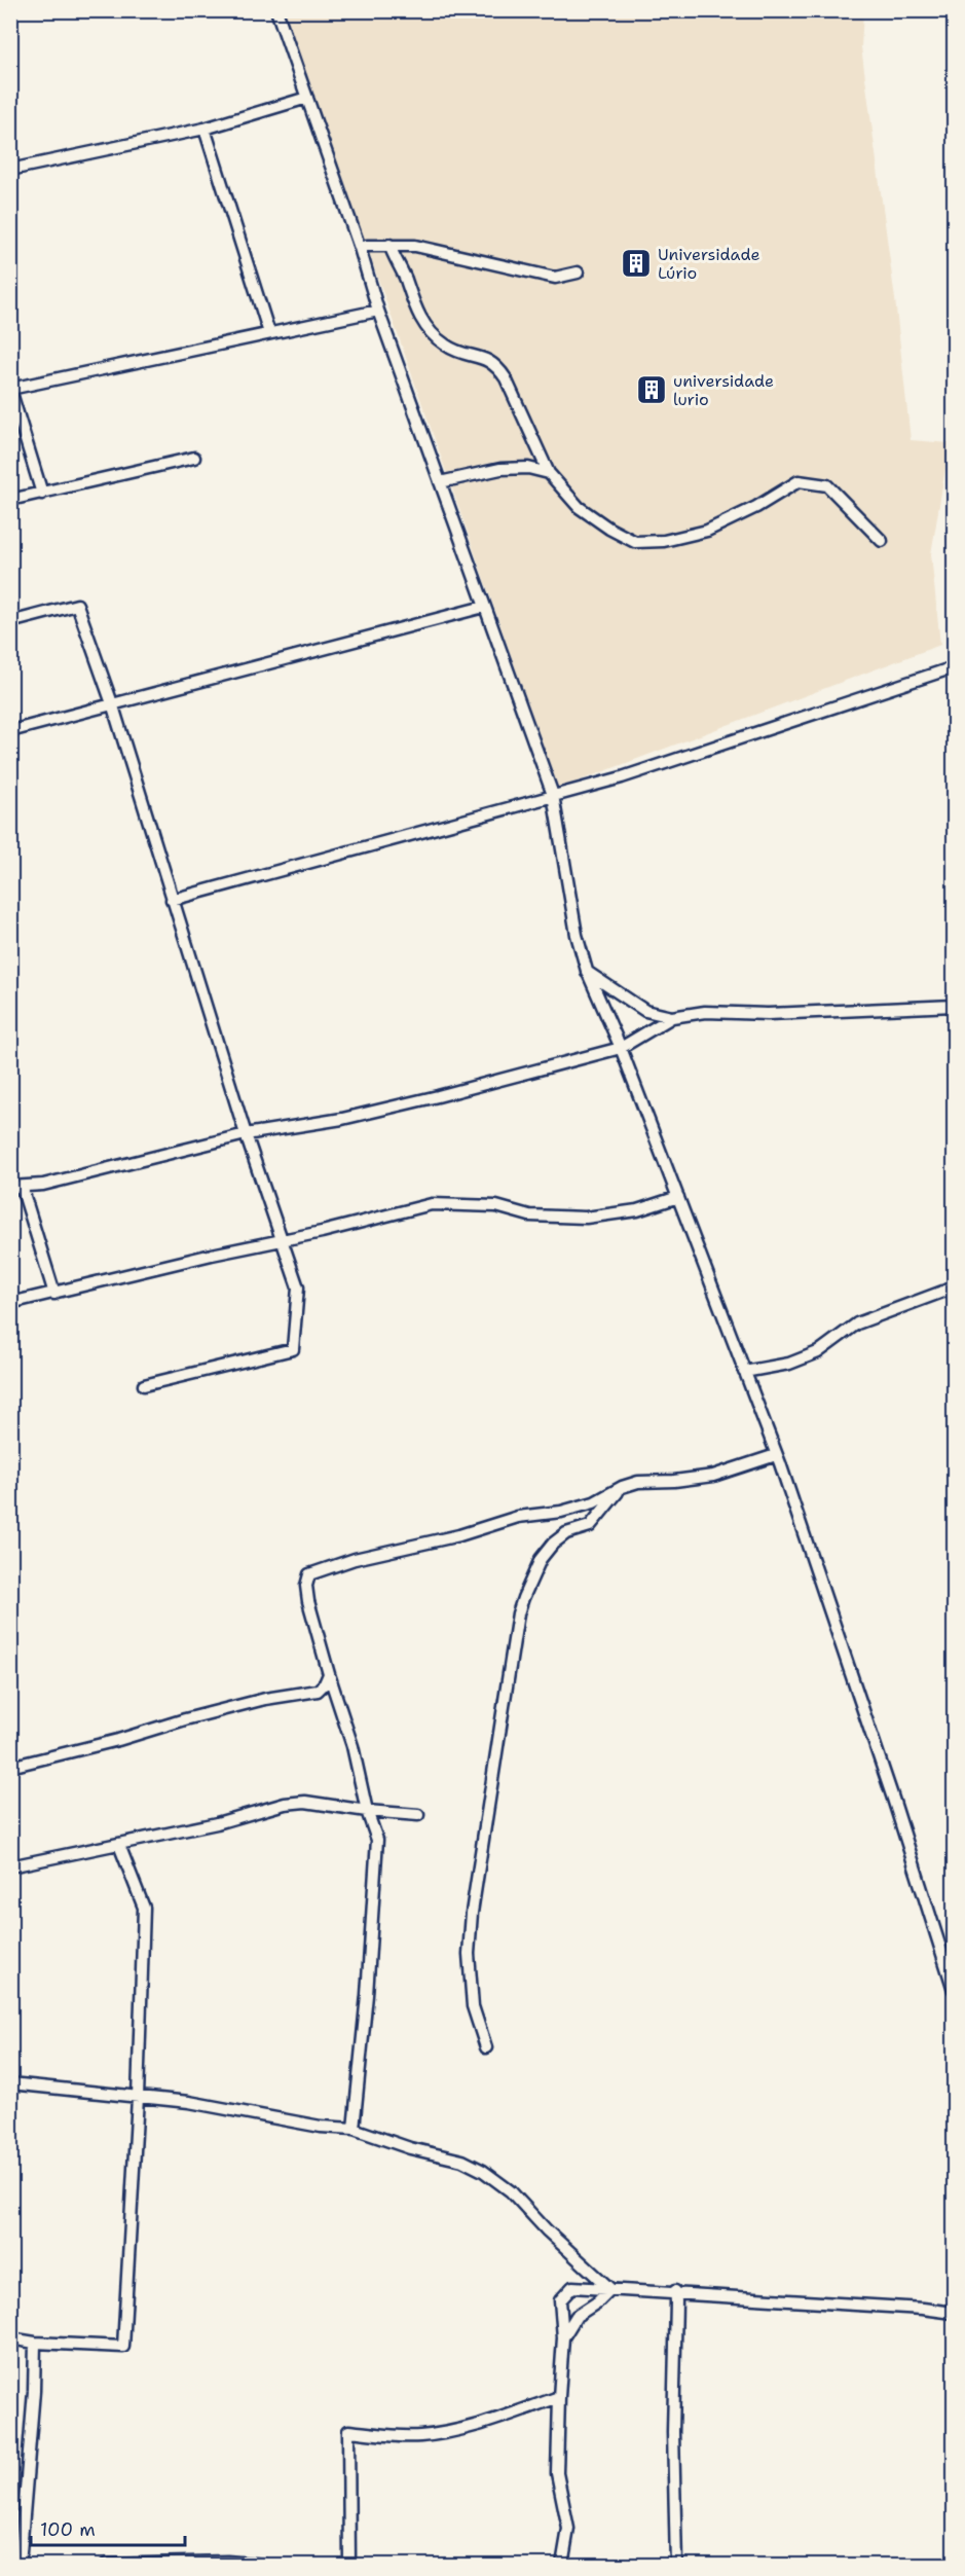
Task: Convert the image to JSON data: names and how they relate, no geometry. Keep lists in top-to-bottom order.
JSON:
{
  "places": {
    "building": ["Universidade Lúrio", "universidade lurio"]
  },
  "scale_bar": "100 m"
}
